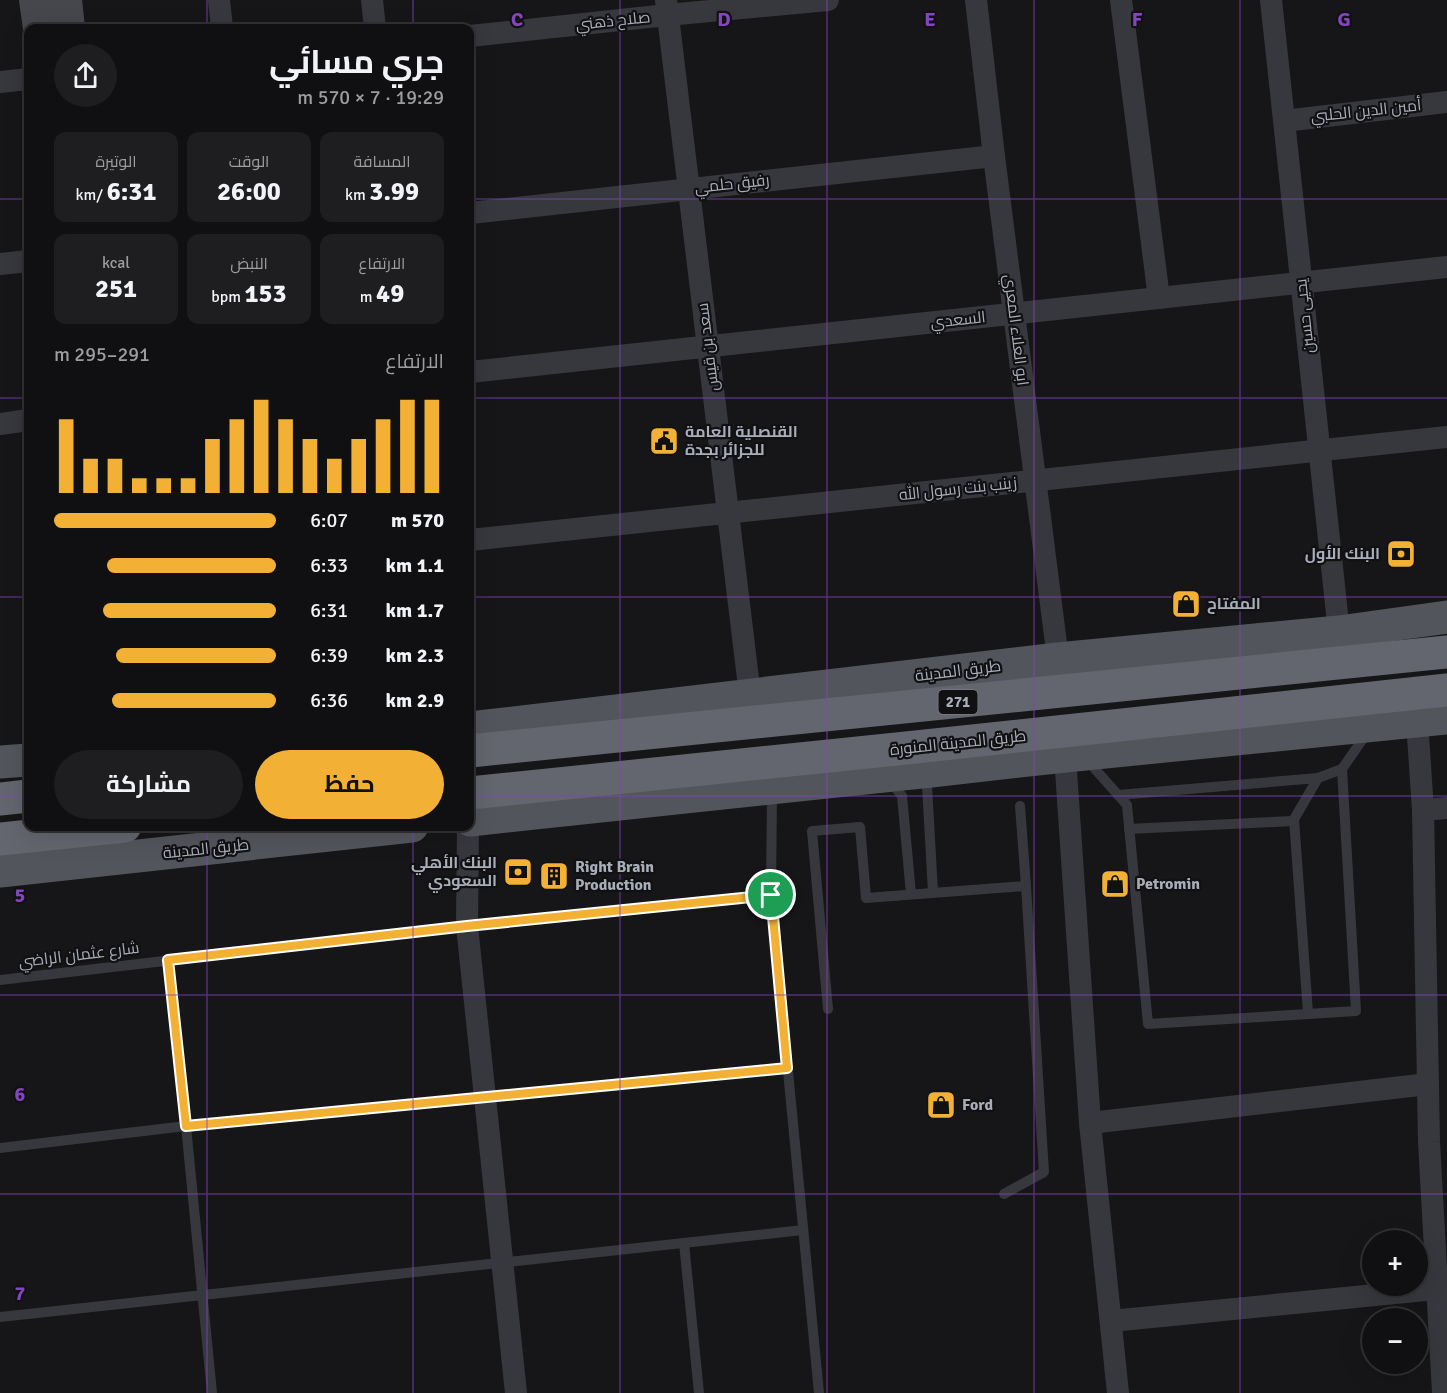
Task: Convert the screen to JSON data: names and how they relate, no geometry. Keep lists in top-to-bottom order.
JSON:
{
  "streets": {
    "highway": ["271", "طريق المدينة المنورة"],
    "main road": ["طريق المدينة"],
    "street": [
      "صلاح ذهني",
      "أمين الدين الحلبي",
      "رفيق حلمي",
      "يحيى حسين",
      "السعدي",
      "ابو العلاء المعري",
      "سعد بن قيس",
      "زينب بنت رسول الله"
    ],
    "lane": ["شارع عثمان الراضي"]
  },
  "crossings": [
    ["صلاح ذهني", "سعد بن قيس"],
    ["أمين الدين الحلبي", "يحيى حسين"],
    ["رفيق حلمي", "ابو العلاء المعري"],
    ["رفيق حلمي", "سعد بن قيس"],
    ["يحيى حسين", "السعدي"],
    ["يحيى حسين", "زينب بنت رسول الله"],
    ["يحيى حسين", "طريق المدينة"],
    ["السعدي", "ابو العلاء المعري"],
    ["السعدي", "سعد بن قيس"],
    ["ابو العلاء المعري", "زينب بنت رسول الله"],
    ["ابو العلاء المعري", "طريق المدينة"],
    ["سعد بن قيس", "زينب بنت رسول الله"],
    ["سعد بن قيس", "طريق المدينة"]
  ],
  "places": {
    "public building": ["القنصلية العامة للجزائر بجدة"],
    "bank": ["البنك الأول", "البنك الأهلي السعودي"],
    "shop": ["المفتاح", "Petromin", "Ford"],
    "building": ["Right Brain Production"]
  },
  "page": {
    "heading": ["جري مسائي", "19:29 · 7 × 570 m"],
    "stats": [
      ["المسافة", "3.99 km"],
      ["الوقت", "26:00"],
      ["الوتيرة", "6:31 /km"],
      ["الارتفاع", "49 m"],
      ["النبض", "153 bpm"],
      ["kcal", "251"]
    ],
    "chart": ["الارتفاع", "291–295 m"],
    "list": [
      {
        "name": "570 m",
        "note": "6:07"
      },
      {
        "name": "1.1 km",
        "note": "6:33"
      },
      {
        "name": "1.7 km",
        "note": "6:31"
      },
      {
        "name": "2.3 km",
        "note": "6:39"
      },
      {
        "name": "2.9 km",
        "note": "6:36"
      }
    ],
    "buttons": ["حفظ", "مشاركة"],
    "map_buttons": ["+", "−"]
  },
  "grid": {
    "columns": [
      "C",
      "D",
      "E",
      "F",
      "G"
    ],
    "rows": ["5", "6", "7"]
  }
}
